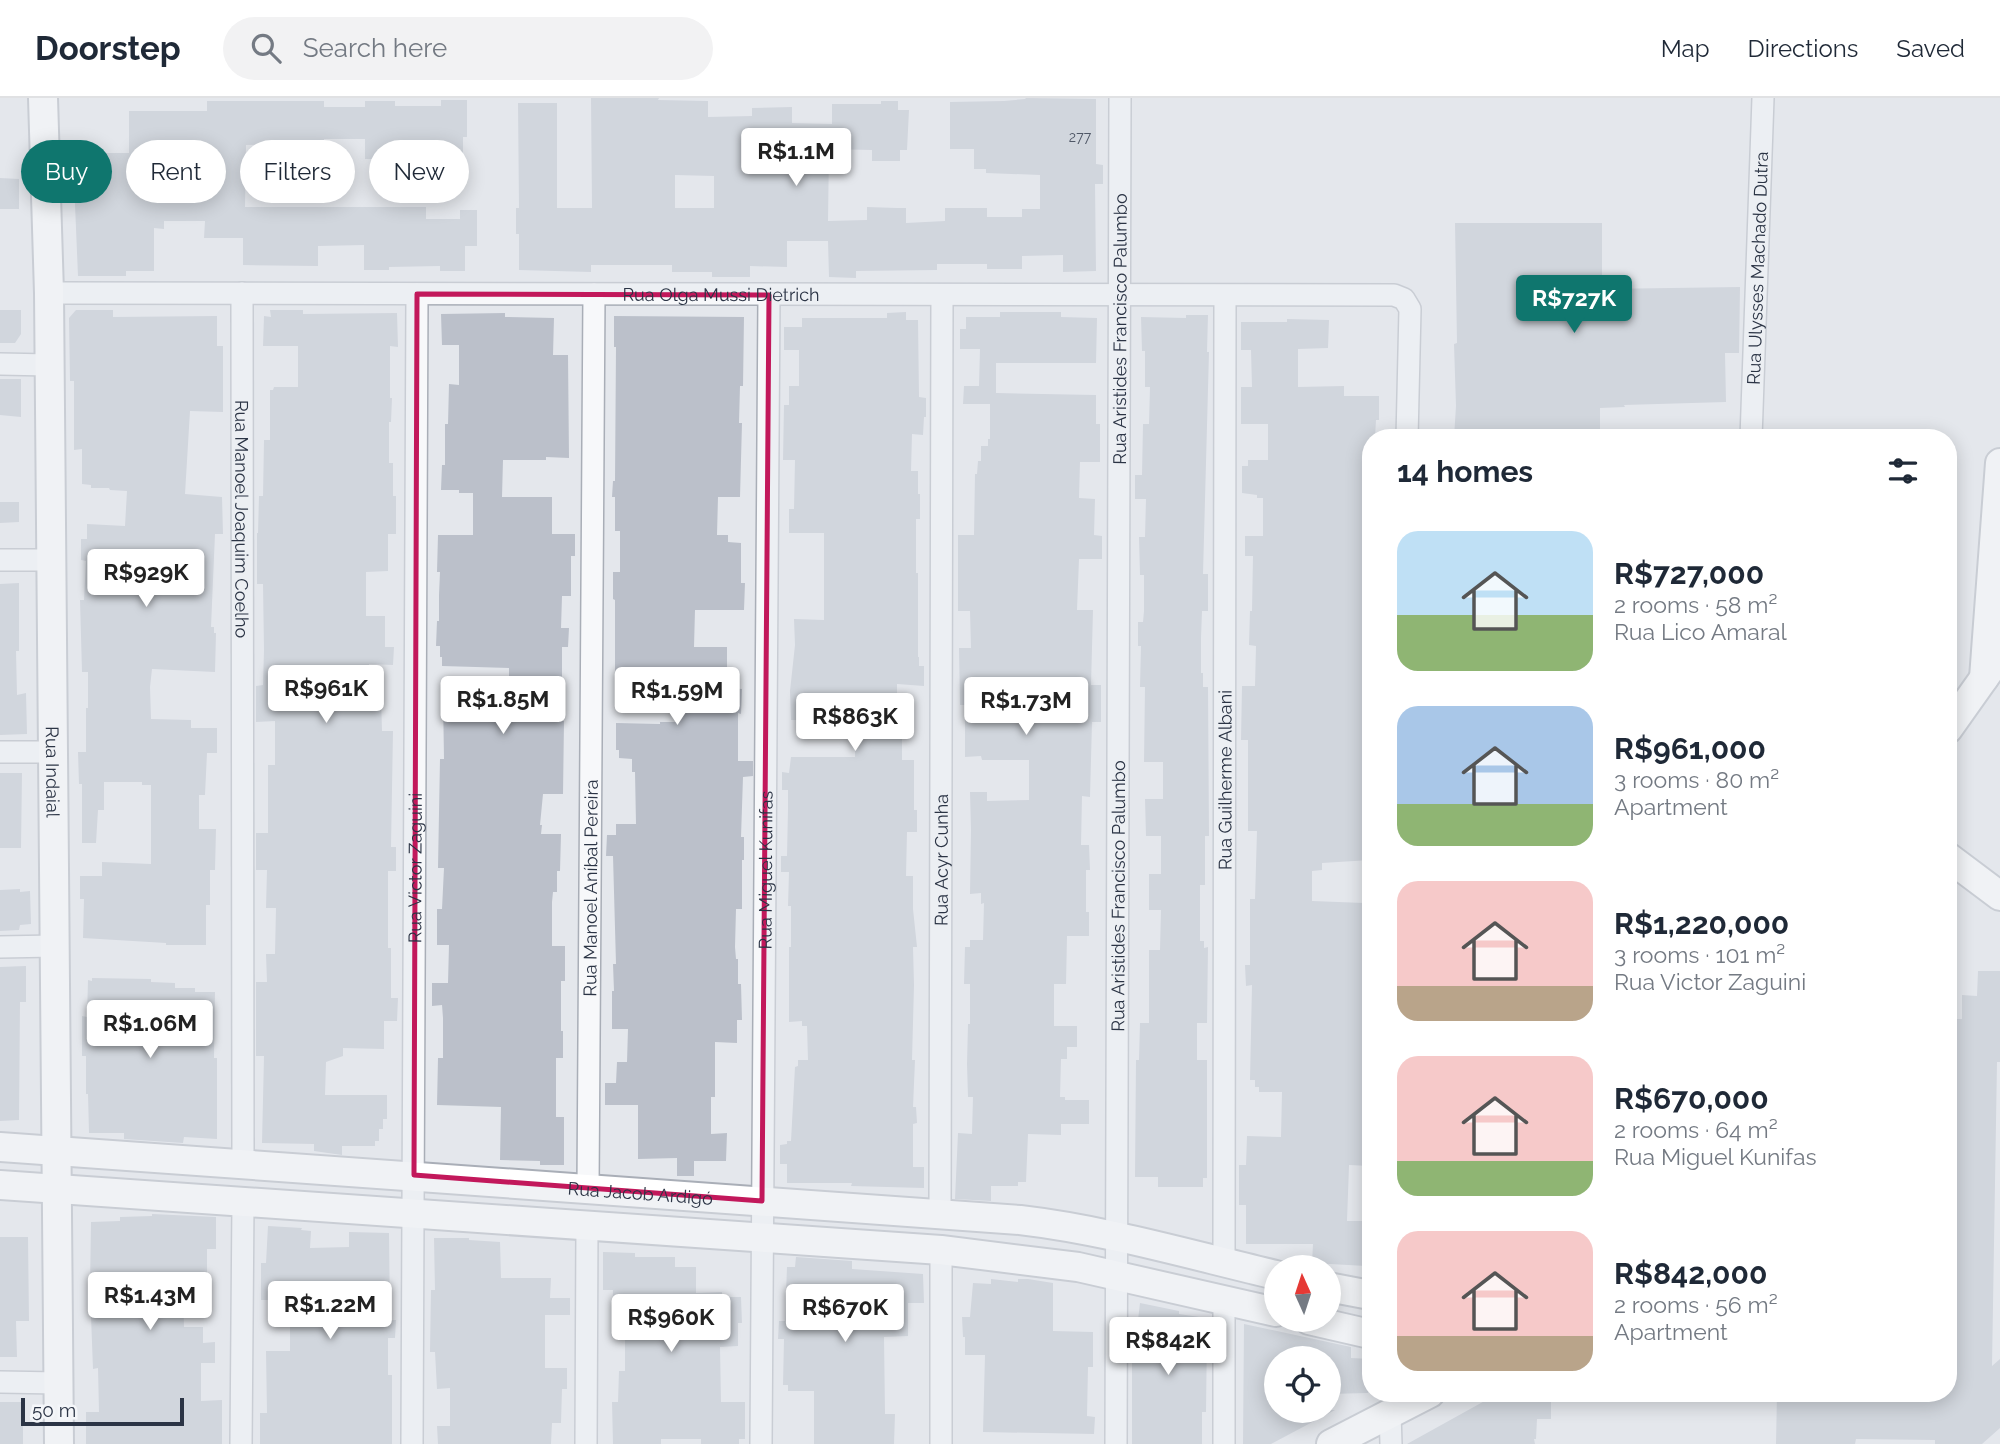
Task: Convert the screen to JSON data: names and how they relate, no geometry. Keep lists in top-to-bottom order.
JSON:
{
  "streets": {
    "main road": ["Rua Indaial", "Rua Jacob Ardigó"],
    "street": [
      "Rua Ulysses Machado Dutra",
      "Rua Olga Mussi Dietrich",
      "Rua Aristides Francisco Palumbo",
      "Rua Manoel Joaquim Coelho",
      "Rua Guilherme Albani",
      "Rua Acyr Cunha",
      "Rua Victor Zaguini",
      "Rua Miguel Kunifas",
      "Rua Manoel Aníbal Pereira"
    ]
  },
  "crossings": [
    ["Rua Olga Mussi Dietrich", "Rua Aristides Francisco Palumbo"],
    ["Rua Olga Mussi Dietrich", "Rua Manoel Joaquim Coelho"],
    ["Rua Olga Mussi Dietrich", "Rua Indaial"],
    ["Rua Olga Mussi Dietrich", "Rua Guilherme Albani"],
    ["Rua Olga Mussi Dietrich", "Rua Acyr Cunha"],
    ["Rua Olga Mussi Dietrich", "Rua Victor Zaguini"],
    ["Rua Olga Mussi Dietrich", "Rua Miguel Kunifas"],
    ["Rua Olga Mussi Dietrich", "Rua Manoel Aníbal Pereira"],
    ["Rua Aristides Francisco Palumbo", "Rua Jacob Ardigó"],
    ["Rua Manoel Joaquim Coelho", "Rua Jacob Ardigó"],
    ["Rua Indaial", "Rua Jacob Ardigó"],
    ["Rua Guilherme Albani", "Rua Jacob Ardigó"],
    ["Rua Acyr Cunha", "Rua Jacob Ardigó"],
    ["Rua Victor Zaguini", "Rua Jacob Ardigó"],
    ["Rua Miguel Kunifas", "Rua Jacob Ardigó"],
    ["Rua Manoel Aníbal Pereira", "Rua Jacob Ardigó"]
  ],
  "house_numbers": ["277"],
  "scale_bar": "50 m",
  "north": "top",
  "page": {
    "header": "Doorstep",
    "search": "Search here",
    "nav": ["Map", "Directions", "Saved"],
    "price": [
      "R$1.1M",
      "R$727K",
      "R$929K",
      "R$961K",
      "R$1.59M",
      "R$1.85M",
      "R$1.73M",
      "R$863K",
      "R$1.06M",
      "R$1.43M",
      "R$1.22M",
      "R$670K",
      "R$960K",
      "R$842K"
    ],
    "chip": [
      "Buy",
      "Rent",
      "Filters",
      "New"
    ],
    "heading": "14 homes",
    "list": [
      {
        "name": "R$727,000",
        "note": "2 rooms · 58 m² · Rua Lico Amaral"
      },
      {
        "name": "R$961,000",
        "note": "3 rooms · 80 m² · Apartment"
      },
      {
        "name": "R$1,220,000",
        "note": "3 rooms · 101 m² · Rua Victor Zaguini"
      },
      {
        "name": "R$670,000",
        "note": "2 rooms · 64 m² · Rua Miguel Kunifas"
      },
      {
        "name": "R$842,000",
        "note": "2 rooms · 56 m² · Apartment"
      }
    ],
    "scale": "50 m"
  }
}
